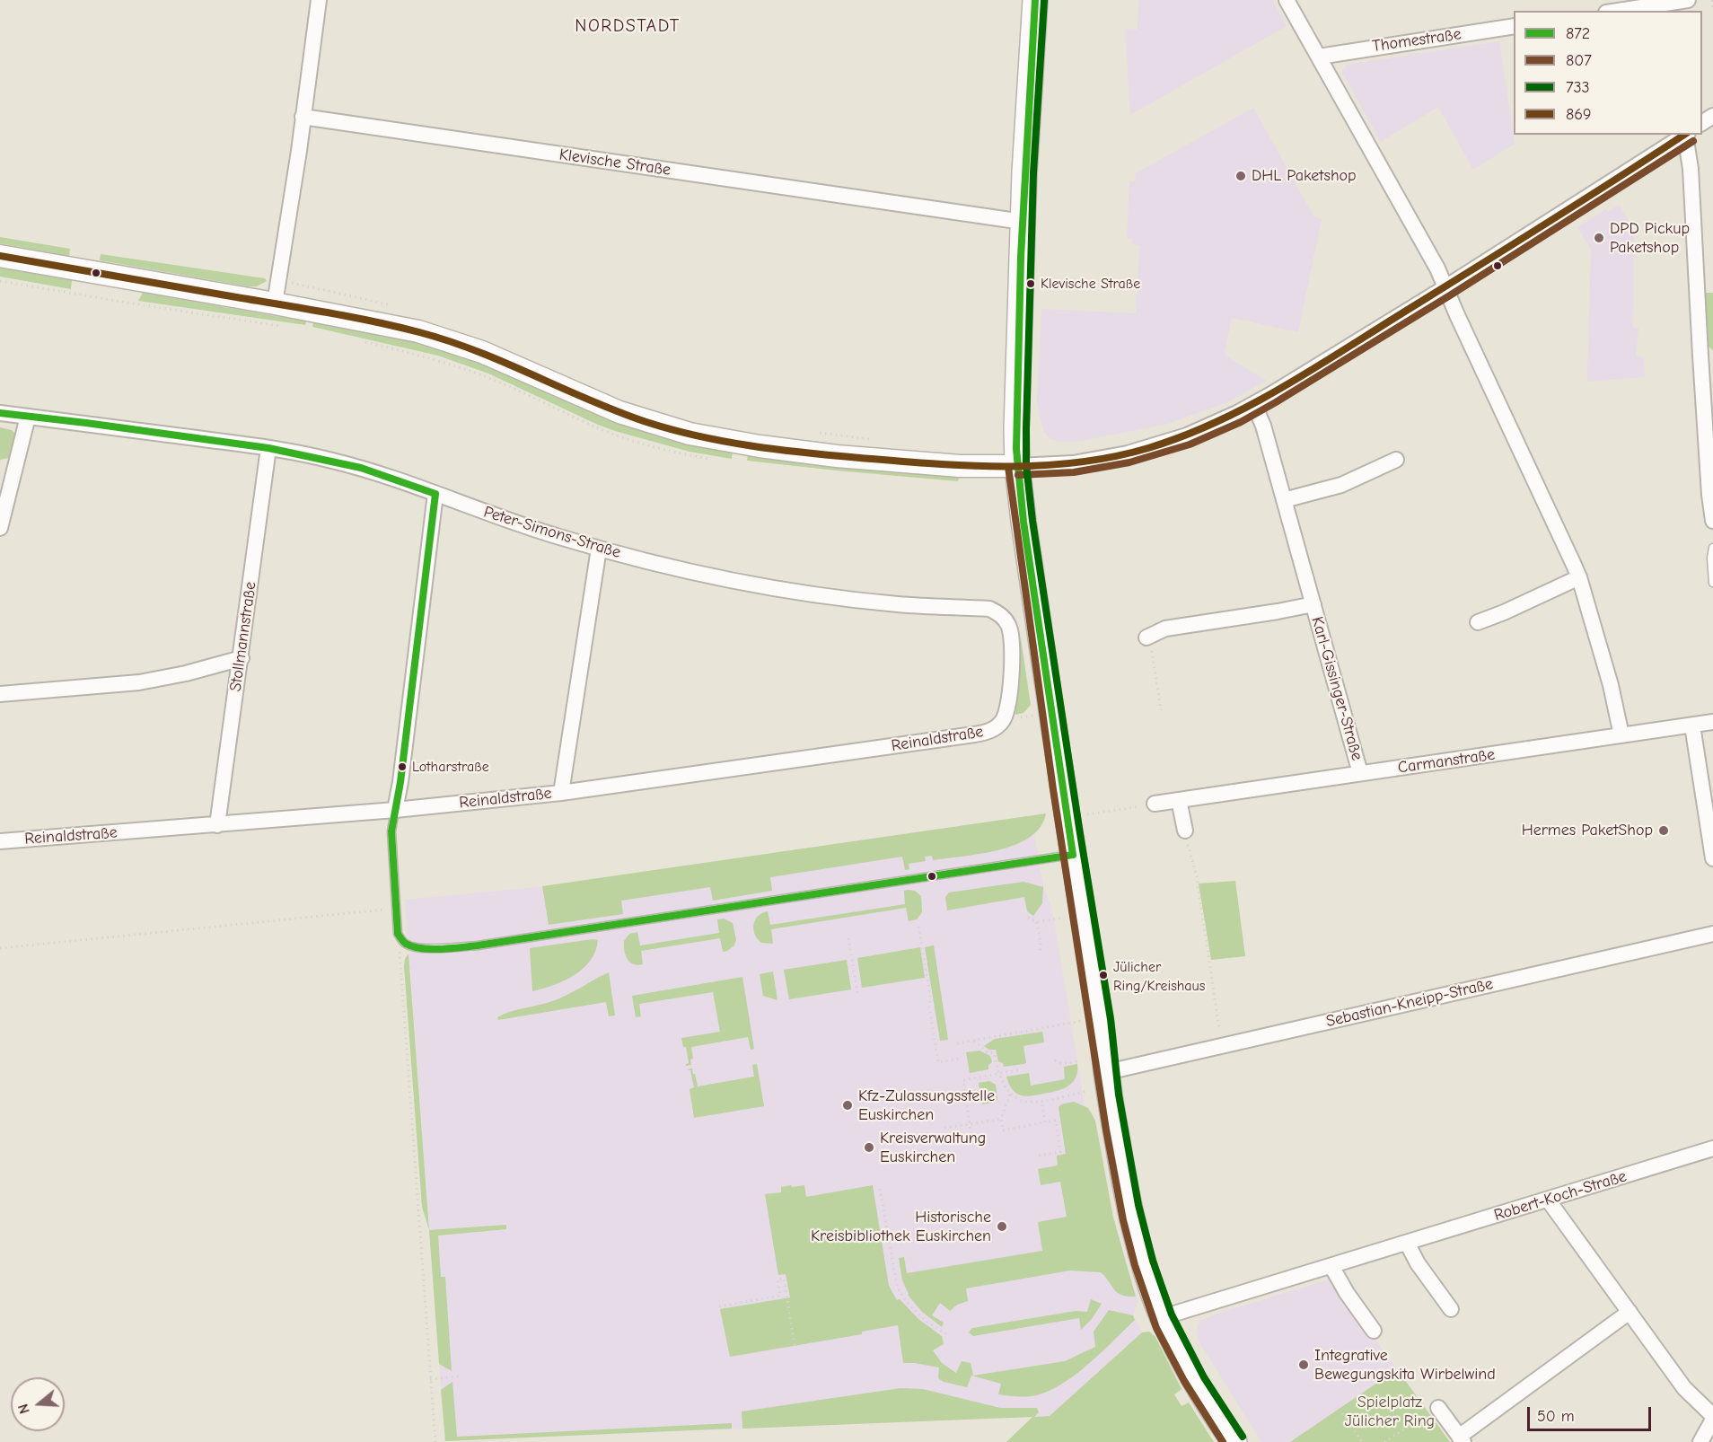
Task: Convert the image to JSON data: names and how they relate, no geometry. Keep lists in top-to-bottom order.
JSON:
{
  "streets": {
    "street": [
      "Thomestraße",
      "Klevische Straße",
      "Peter-Simons-Straße",
      "Stollmannstraße",
      "Karl-Gissinger-Straße",
      "Reinaldstraße",
      "Carmanstraße",
      "Sebastian-Kneipp-Straße",
      "Robert-Koch-Straße"
    ]
  },
  "crossings": [
    ["Peter-Simons-Straße", "Stollmannstraße"],
    ["Peter-Simons-Straße", "Reinaldstraße"],
    ["Stollmannstraße", "Reinaldstraße"],
    ["Karl-Gissinger-Straße", "Carmanstraße"]
  ],
  "districts": ["NORDSTADT"],
  "parks": ["Spielplatz Jülicher Ring"],
  "places": [
    "DHL Paketshop",
    "DPD Pickup Paketshop",
    "Klevische Straße",
    "Lotharstraße",
    "Hermes PaketShop",
    "Jülicher Ring/Kreishaus",
    "Kfz-Zulassungsstelle Euskirchen",
    "Kreisverwaltung Euskirchen",
    "Historische Kreisbibliothek Euskirchen",
    "Integrative Bewegungskita Wirbelwind"
  ],
  "lines": [
    "transit line 872",
    "transit line 733",
    "transit line 869",
    "transit line 807"
  ],
  "legend": [
    "872",
    "807",
    "733",
    "869"
  ],
  "scale_bar": "50 m",
  "north": "left"
}
